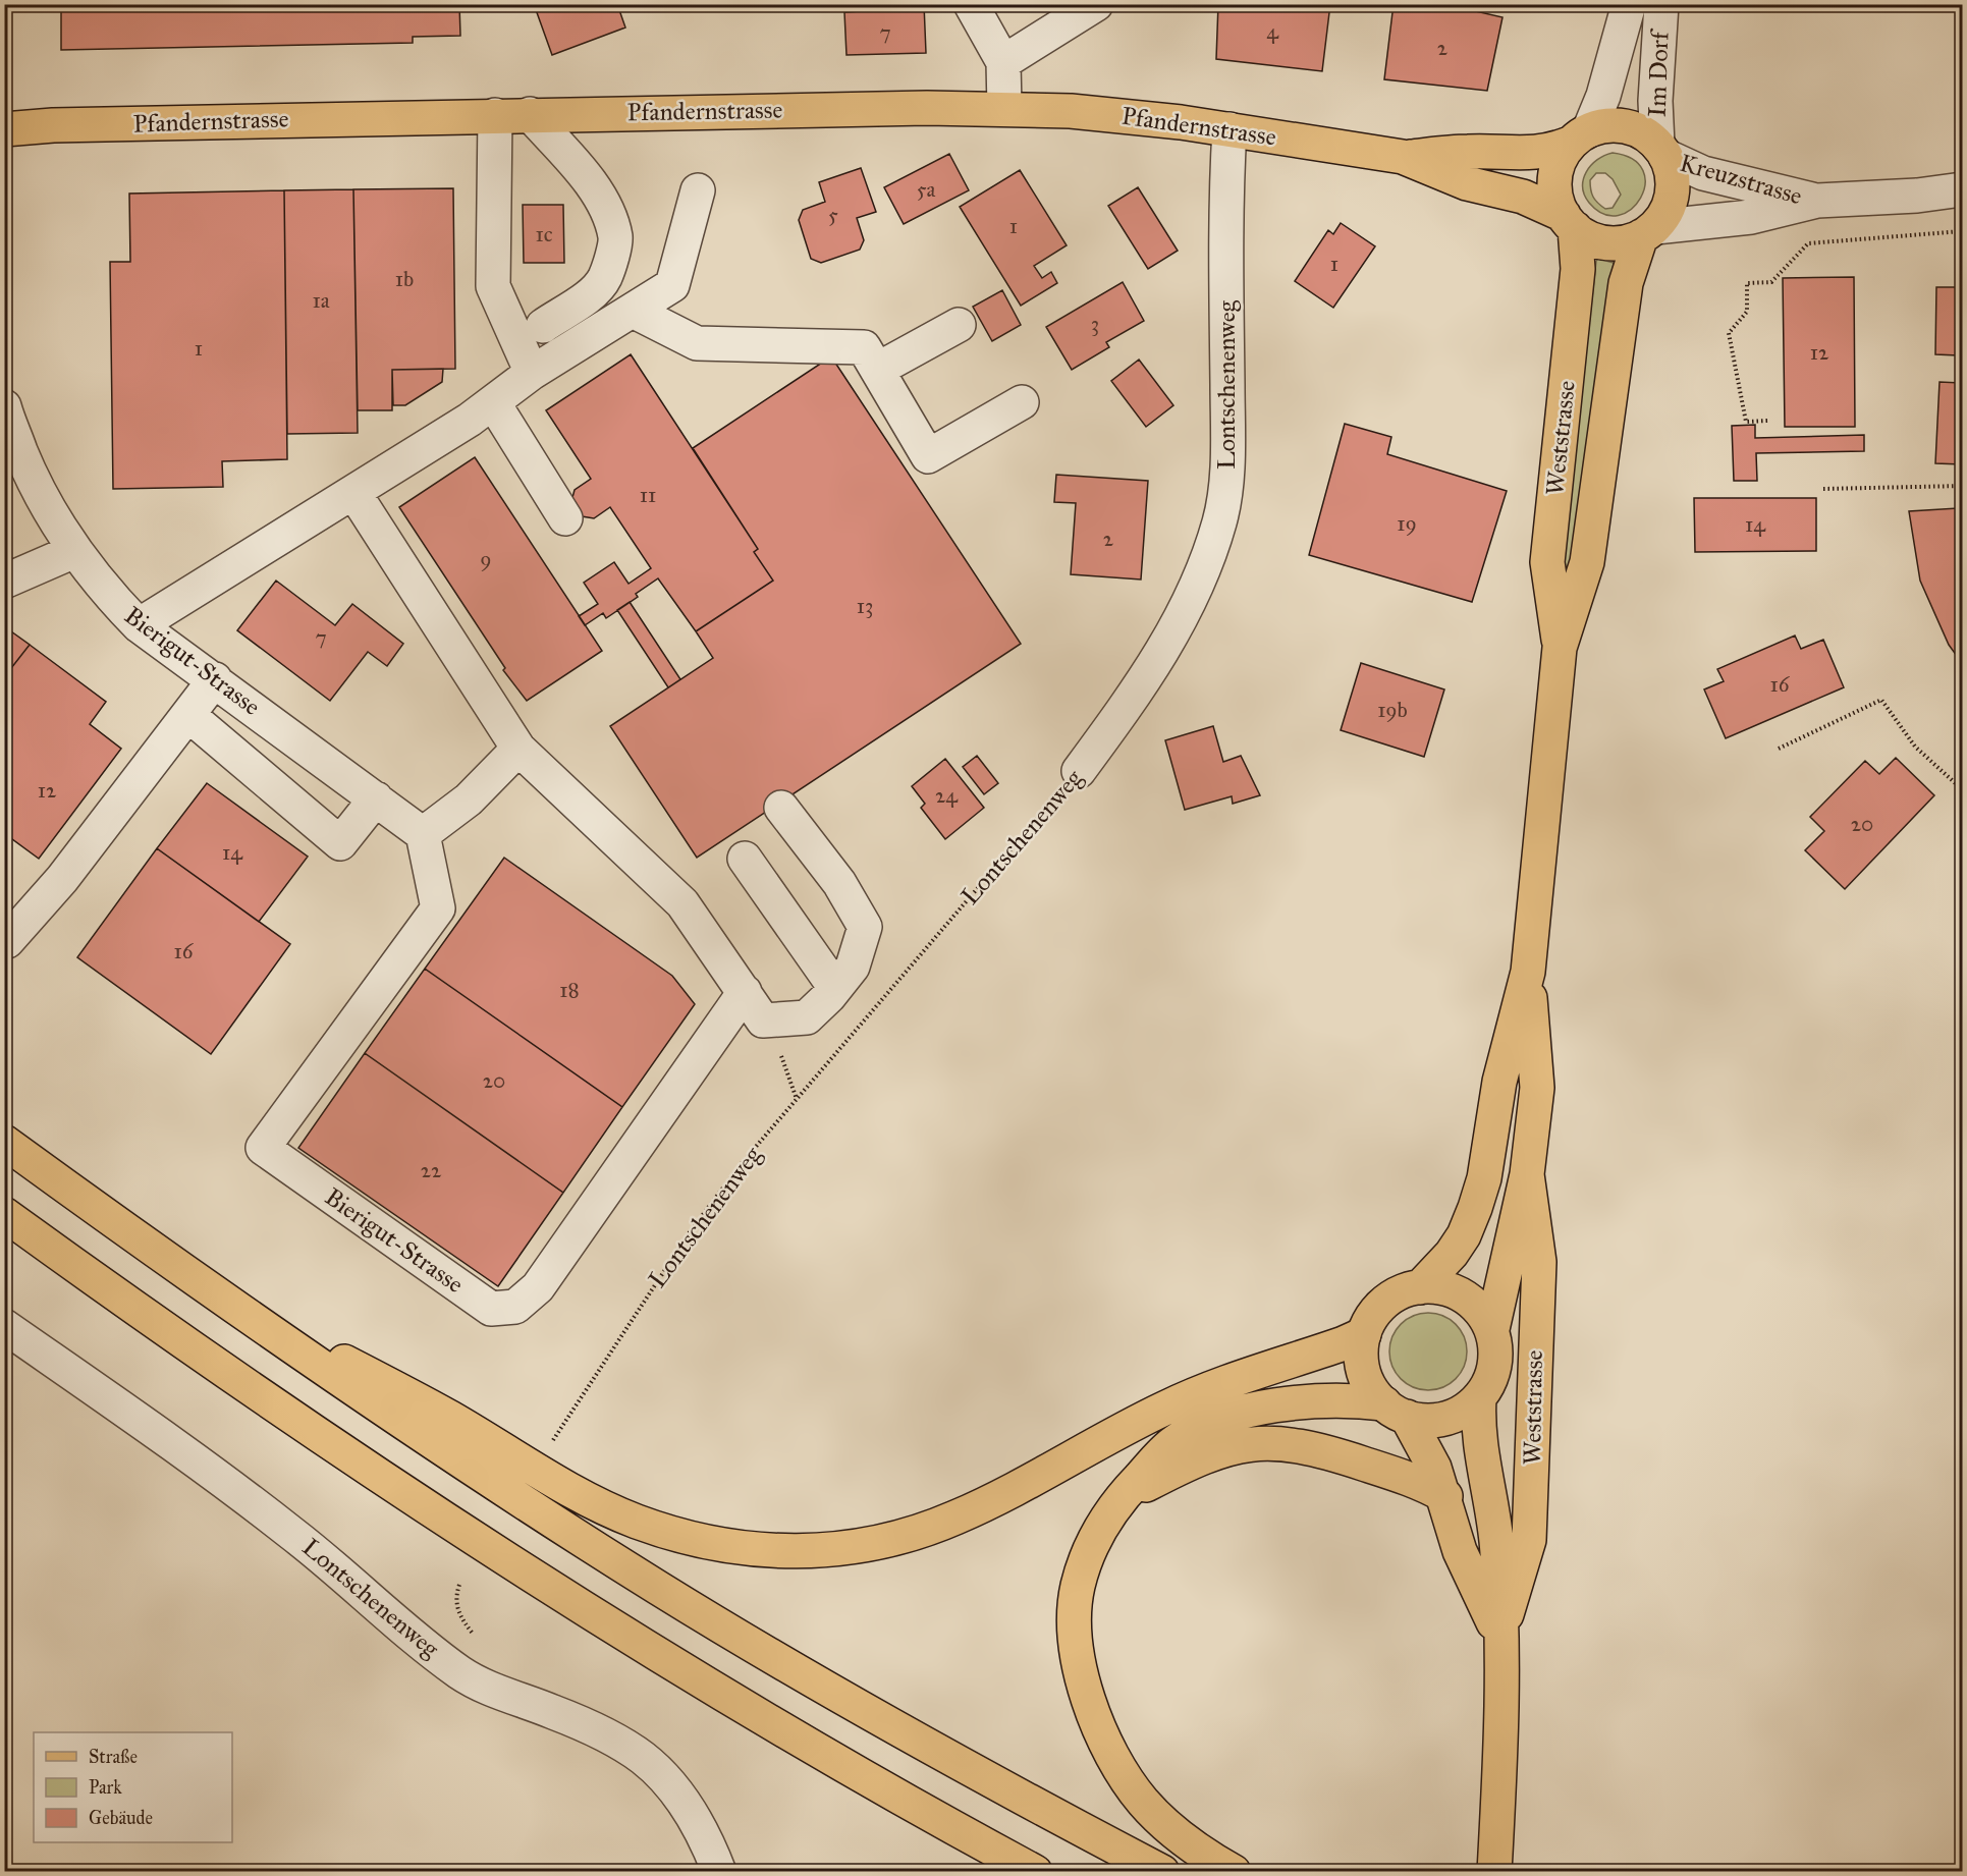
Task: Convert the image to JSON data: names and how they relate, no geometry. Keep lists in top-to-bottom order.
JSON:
{
  "streets": {
    "main road": ["Pfandernstrasse", "Weststrasse"],
    "street": [
      "Im Dorf",
      "Kreuzstrasse",
      "Lontschenenweg",
      "Bierigut-Strasse"
    ]
  },
  "crossings": [
    ["Im Dorf", "Pfandernstrasse"],
    ["Im Dorf", "Kreuzstrasse"],
    ["Im Dorf", "Weststrasse"],
    ["Pfandernstrasse", "Kreuzstrasse"],
    ["Pfandernstrasse", "Lontschenenweg"],
    ["Pfandernstrasse", "Weststrasse"],
    ["Kreuzstrasse", "Weststrasse"]
  ],
  "house_numbers": [
    "4",
    "7",
    "2",
    "5a",
    "5",
    "1",
    "1c",
    "1",
    "1b",
    "1a",
    "3",
    "1",
    "12",
    "11",
    "19",
    "14",
    "2",
    "9",
    "13",
    "7",
    "16",
    "19b",
    "12",
    "24",
    "20",
    "14",
    "16",
    "18",
    "20",
    "22"
  ],
  "legend": ["Straße", "Park", "Gebäude"]
}
